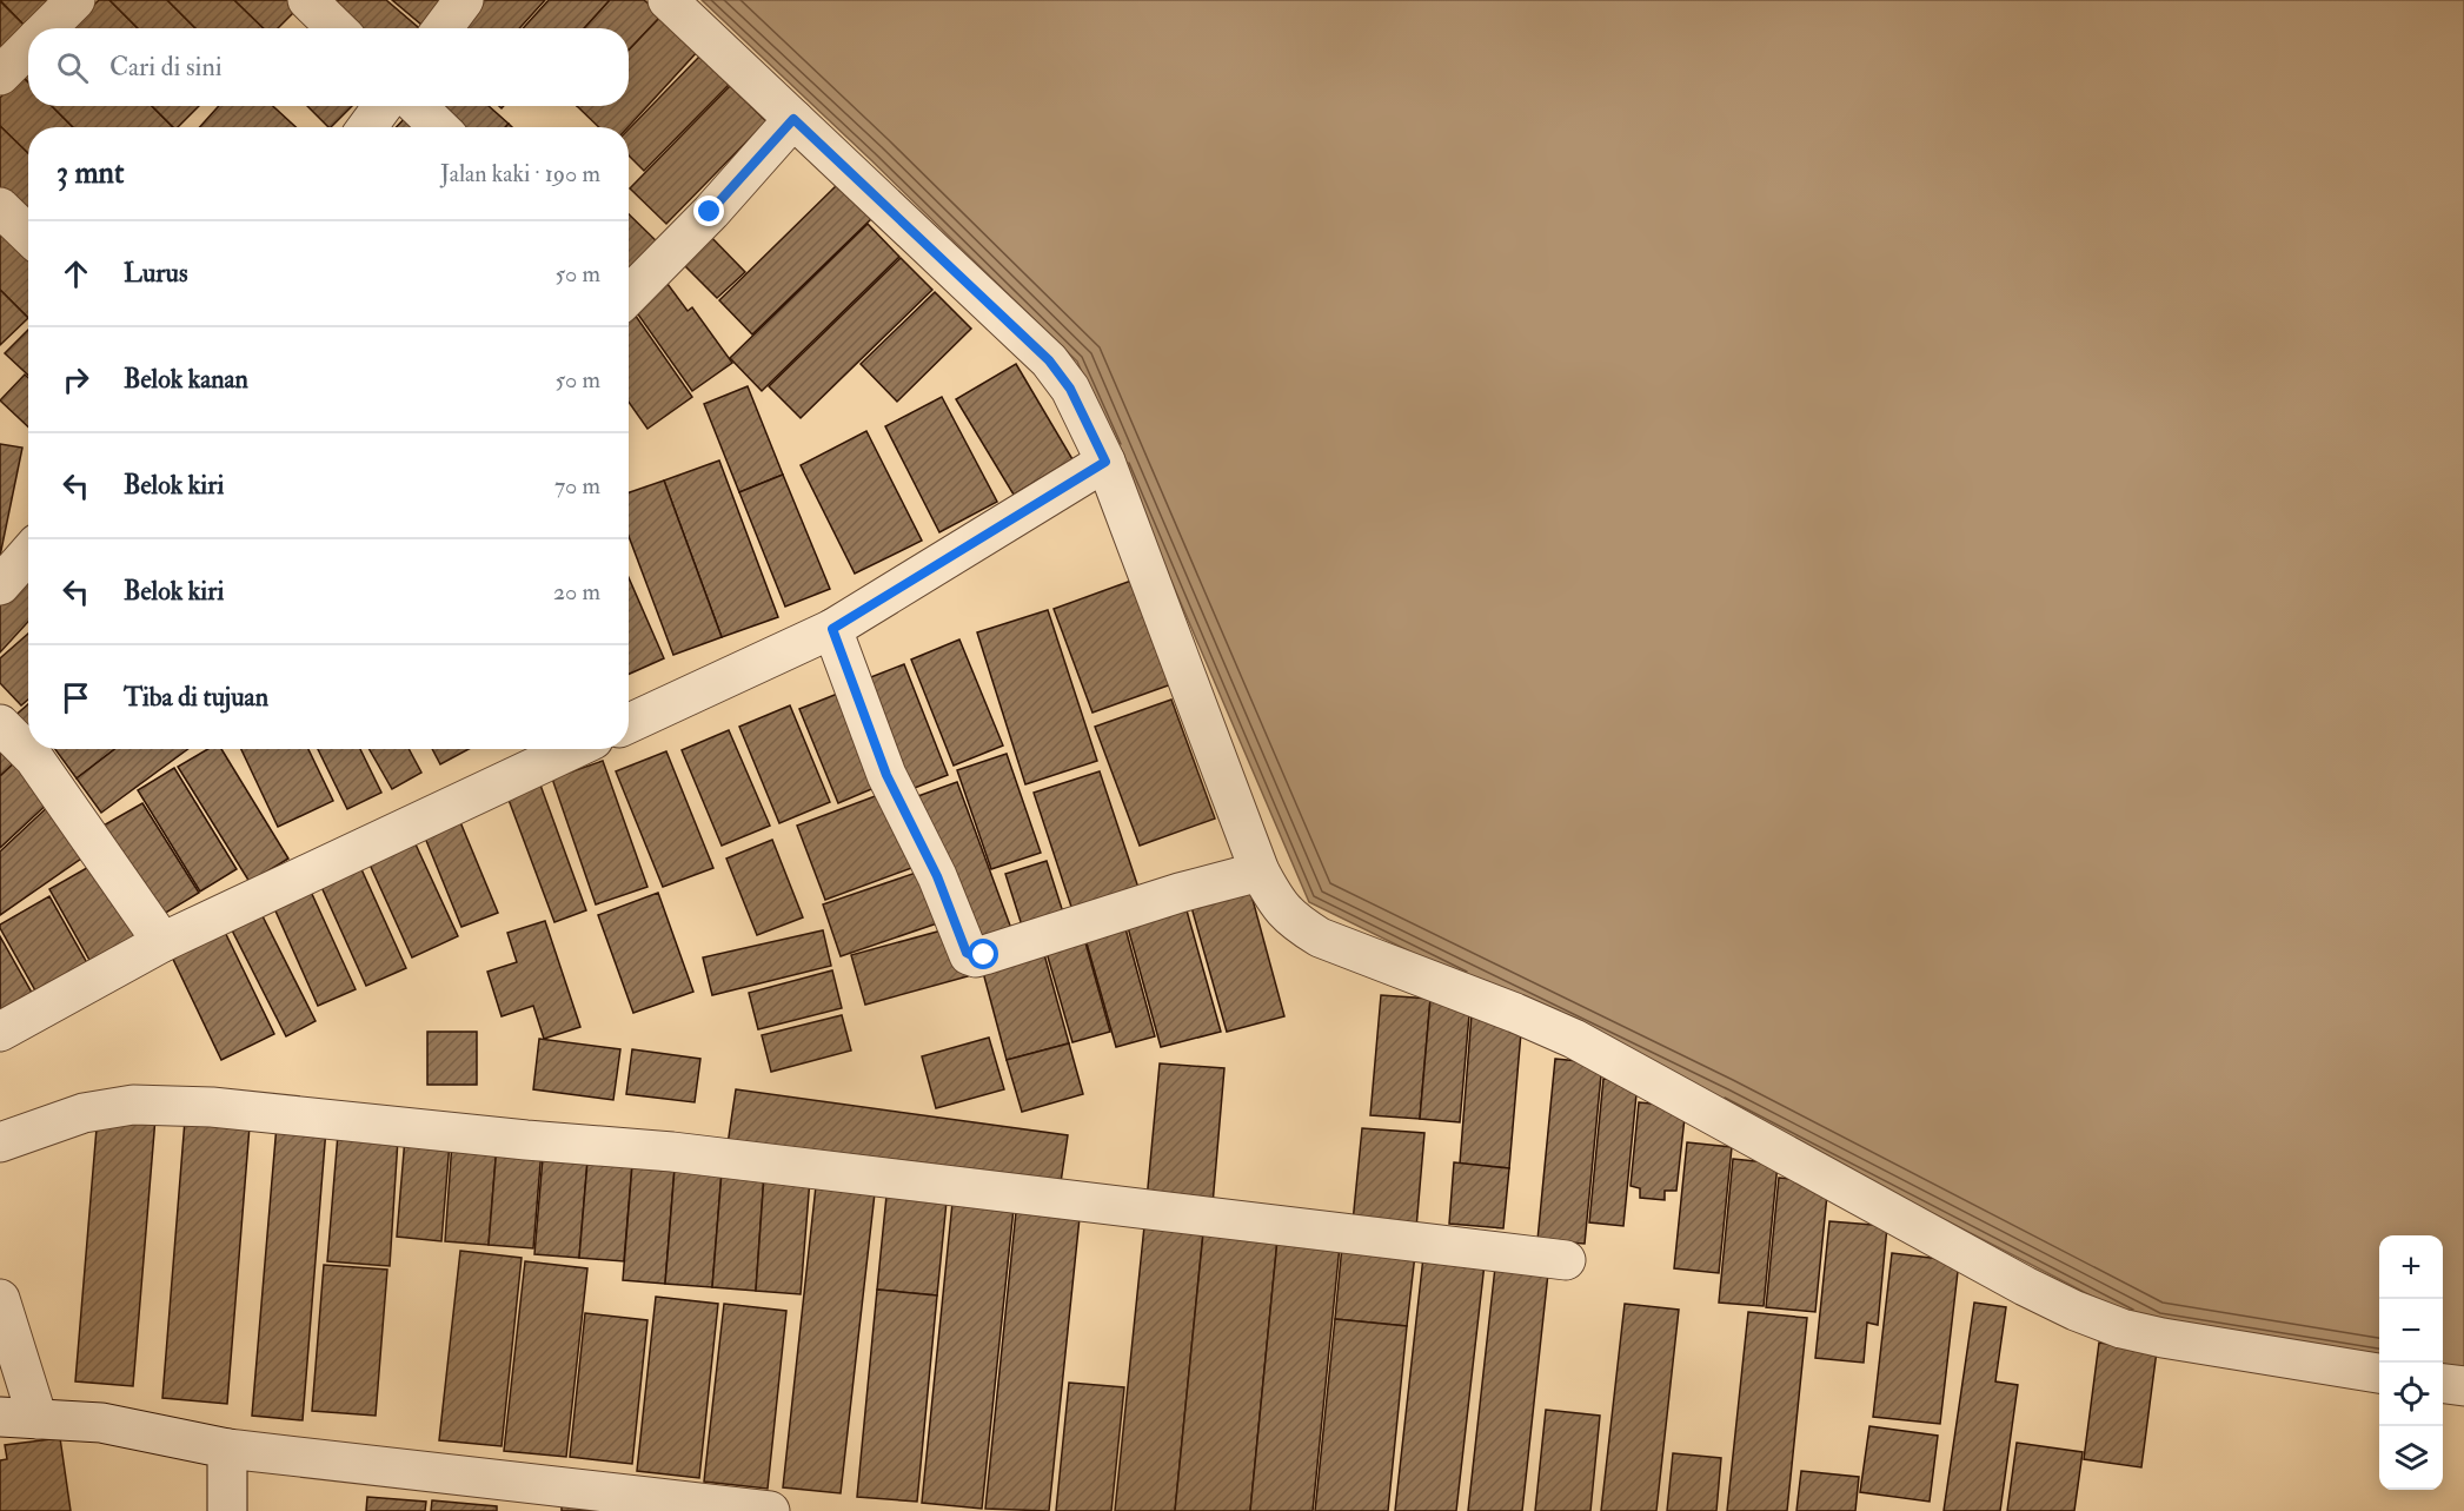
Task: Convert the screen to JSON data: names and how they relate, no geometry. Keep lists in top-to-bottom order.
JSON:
{
  "page": {
    "search": "Cari di sini",
    "heading": ["3 mnt", "Jalan kaki · 190 m"],
    "list": [
      ["Lurus", "50 m"],
      ["Belok kanan", "50 m"],
      ["Belok kiri", "70 m"],
      ["Belok kiri", "20 m"],
      "Tiba di tujuan"
    ],
    "map_buttons": ["+", "−"]
  }
}
